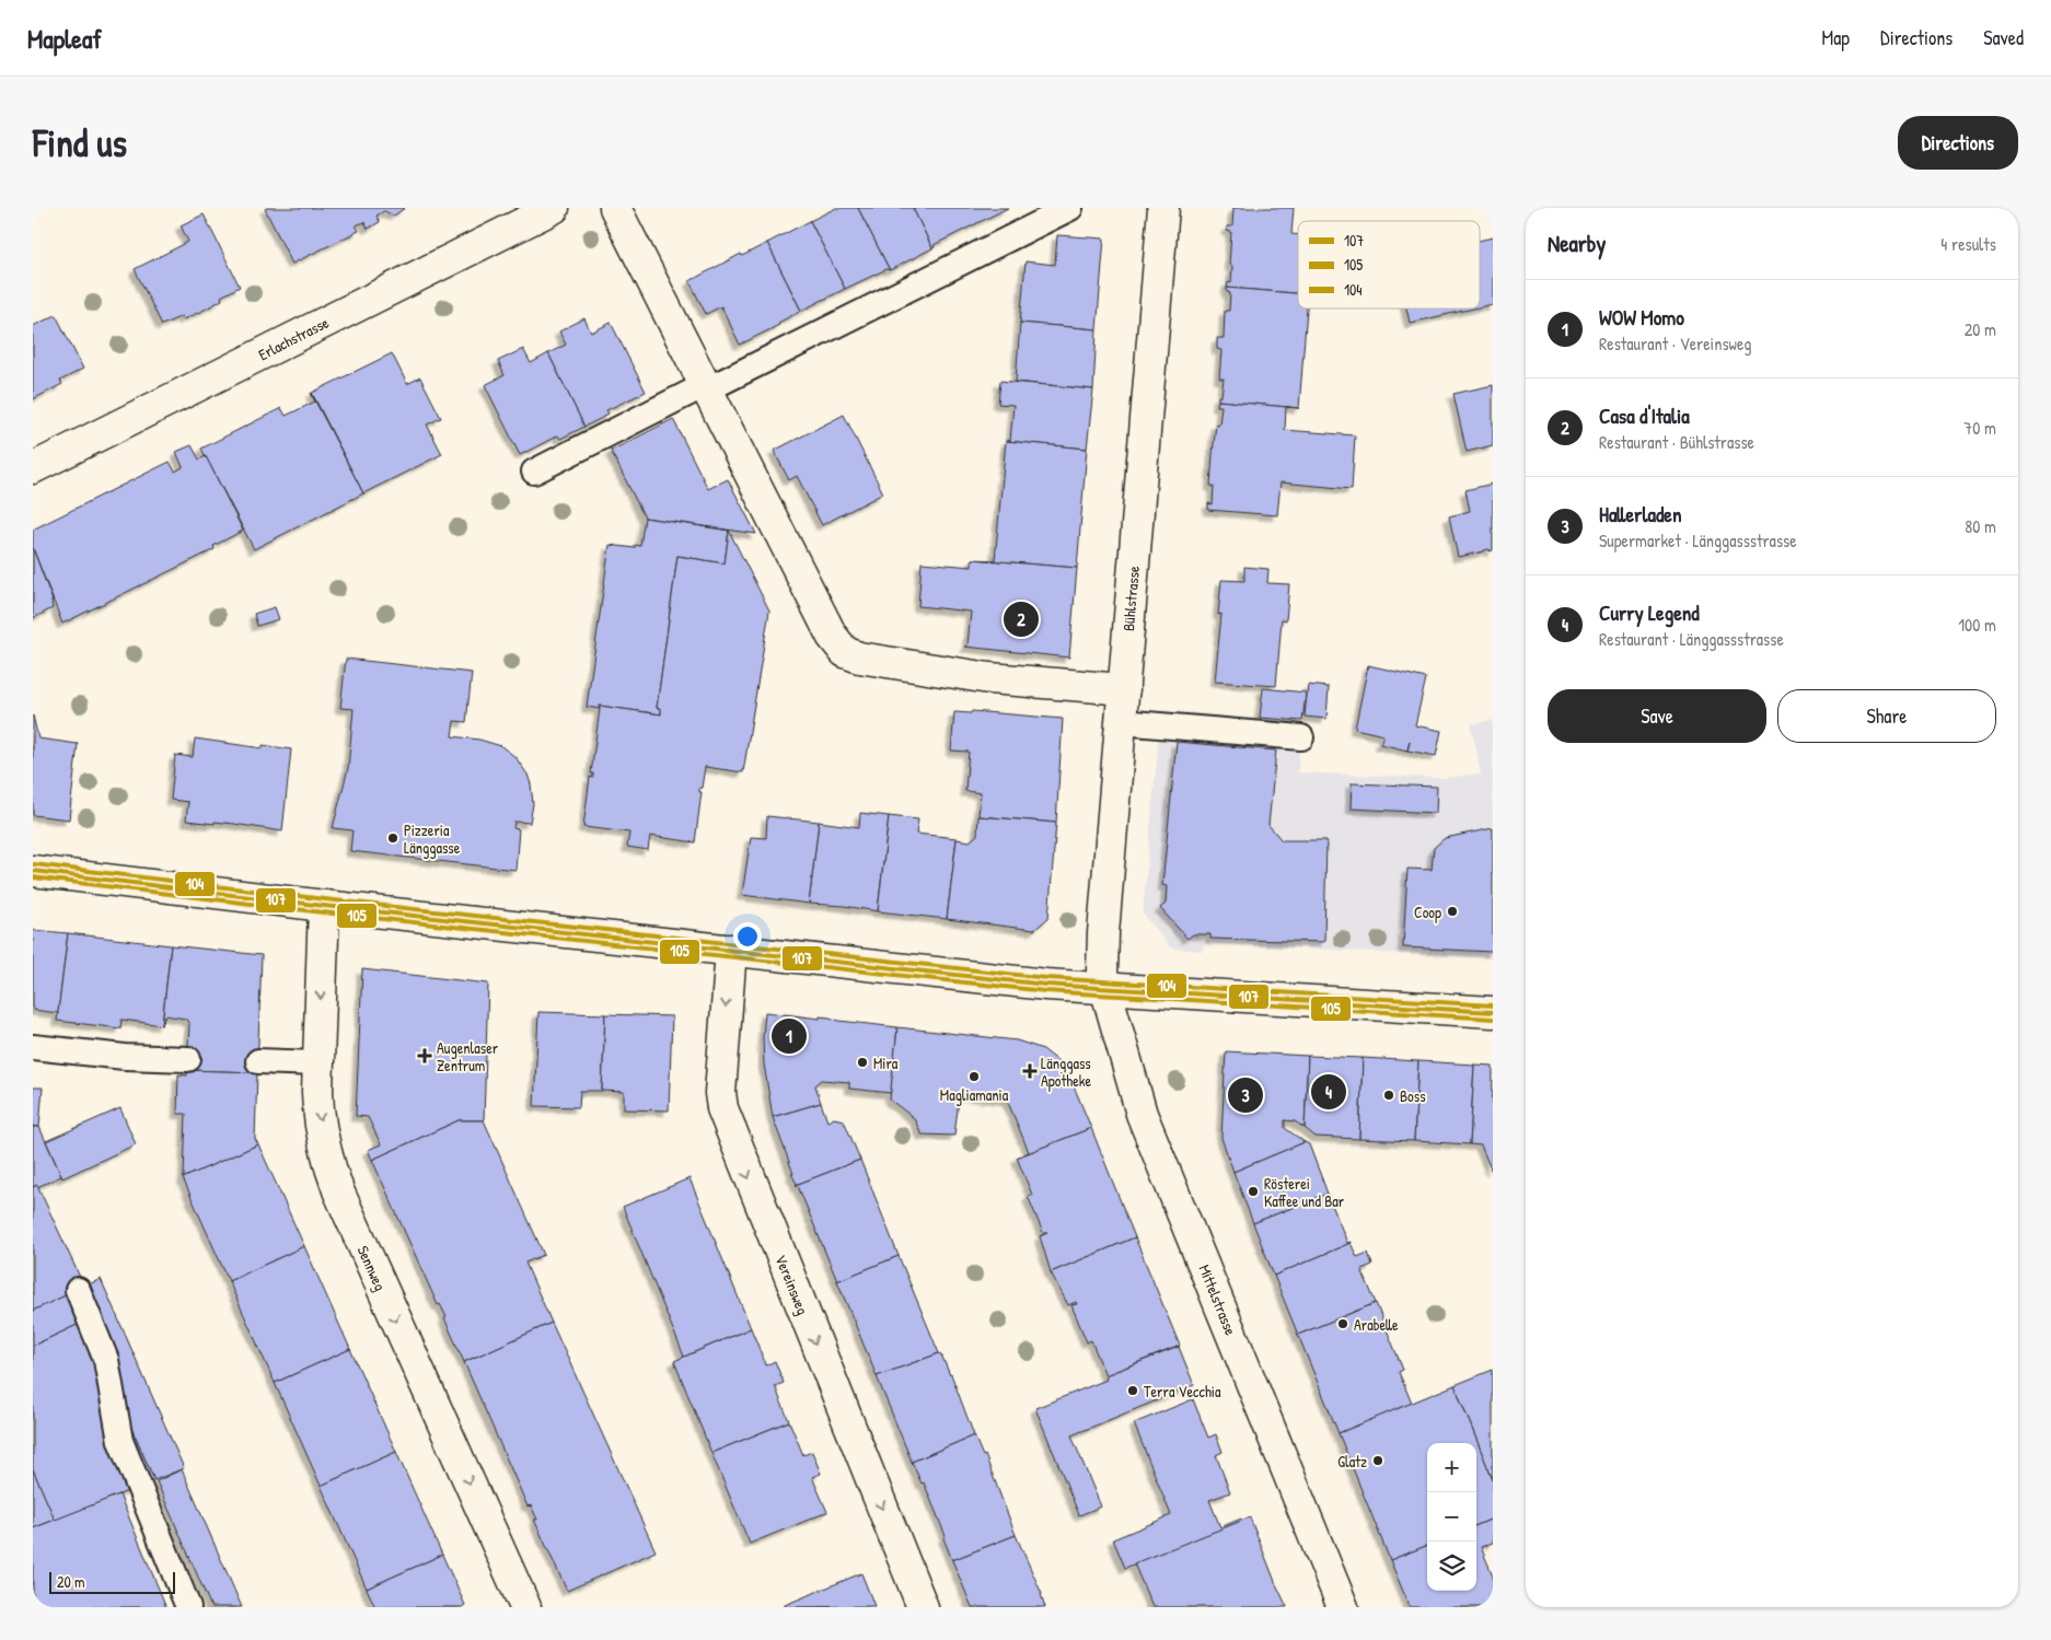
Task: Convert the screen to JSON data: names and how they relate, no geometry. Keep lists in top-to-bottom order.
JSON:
{
  "streets": {
    "street": [
      "Erlachstrasse",
      "Bühlstrasse",
      "Sennweg",
      "Vereinsweg",
      "Mittelstrasse"
    ]
  },
  "crossings": [
    ["Bühlstrasse", "Mittelstrasse"]
  ],
  "one_way": ["Sennweg", "Vereinsweg"],
  "places": {
    "other": [
      "Pizzeria Länggasse",
      "Coop",
      "Mira",
      "Magliamania",
      "Boss",
      "Rösterei Kaffee und Bar",
      "Arabelle",
      "Terra Vecchia",
      "Glatz"
    ],
    "health": ["Augenlaser Zentrum", "Länggass Apotheke"]
  },
  "lines": ["transit line 104", "transit line 107", "transit line 105"],
  "legend": ["107", "105", "104"],
  "scale_bar": "20 m",
  "page": {
    "header": "Mapleaf",
    "nav": ["Map", "Directions", "Saved"],
    "buttons": [
      "Directions",
      ["Save", "Share"]
    ],
    "title": "Find us",
    "heading": ["Nearby", "4 results"],
    "list": [
      {
        "mark": "1",
        "name": "WOW Momo",
        "note": "Restaurant · Vereinsweg",
        "value": "20 m"
      },
      {
        "mark": "2",
        "name": "Casa d'Italia",
        "note": "Restaurant · Bühlstrasse",
        "value": "70 m"
      },
      {
        "mark": "3",
        "name": "Hallerladen",
        "note": "Supermarket · Länggassstrasse",
        "value": "80 m"
      },
      {
        "mark": "4",
        "name": "Curry Legend",
        "note": "Restaurant · Länggassstrasse",
        "value": "100 m"
      }
    ],
    "pins": [
      "2",
      "1",
      "4",
      "3"
    ],
    "map_buttons": ["+", "−"],
    "scale": "20 m"
  }
}
